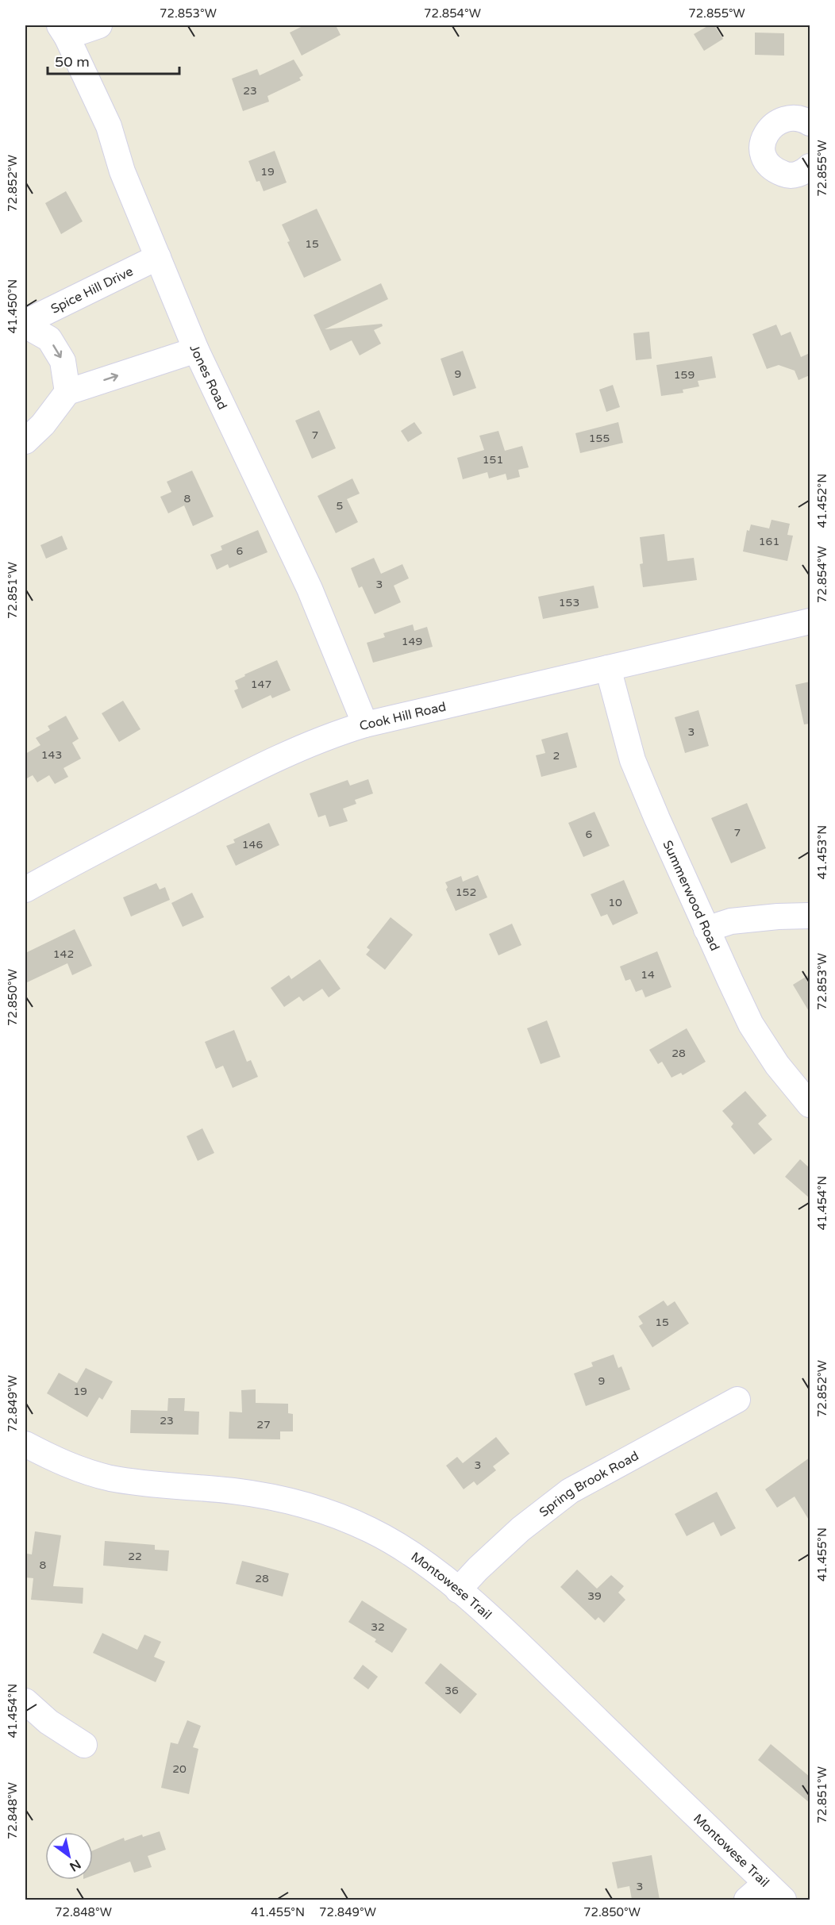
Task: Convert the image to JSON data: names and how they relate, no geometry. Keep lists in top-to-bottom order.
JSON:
{
  "streets": {
    "street": [
      "Spice Hill Drive",
      "Jones Road",
      "Cook Hill Road",
      "Summerwood Road",
      "Spring Brook Road",
      "Montowese Trail"
    ]
  },
  "crossings": [
    ["Spice Hill Drive", "Jones Road"],
    ["Jones Road", "Cook Hill Road"],
    ["Cook Hill Road", "Summerwood Road"],
    ["Spring Brook Road", "Montowese Trail"]
  ],
  "house_numbers": [
    "23",
    "19",
    "15",
    "9",
    "159",
    "7",
    "155",
    "151",
    "8",
    "5",
    "161",
    "6",
    "3",
    "153",
    "149",
    "147",
    "3",
    "143",
    "2",
    "7",
    "6",
    "146",
    "152",
    "10",
    "142",
    "14",
    "28",
    "15",
    "9",
    "19",
    "23",
    "27",
    "3",
    "22",
    "8",
    "28",
    "39",
    "32",
    "36",
    "20",
    "3"
  ],
  "scale_bar": "50 m",
  "north": "bottom right",
  "coordinates": [
    "72.853°W",
    "72.854°W",
    "72.855°W",
    "72.852°W",
    "41.450°N",
    "41.452°N",
    "72.851°W",
    "41.453°N",
    "72.850°W",
    "41.454°N",
    "72.849°W",
    "41.455°N",
    "72.848°W"
  ]
}
